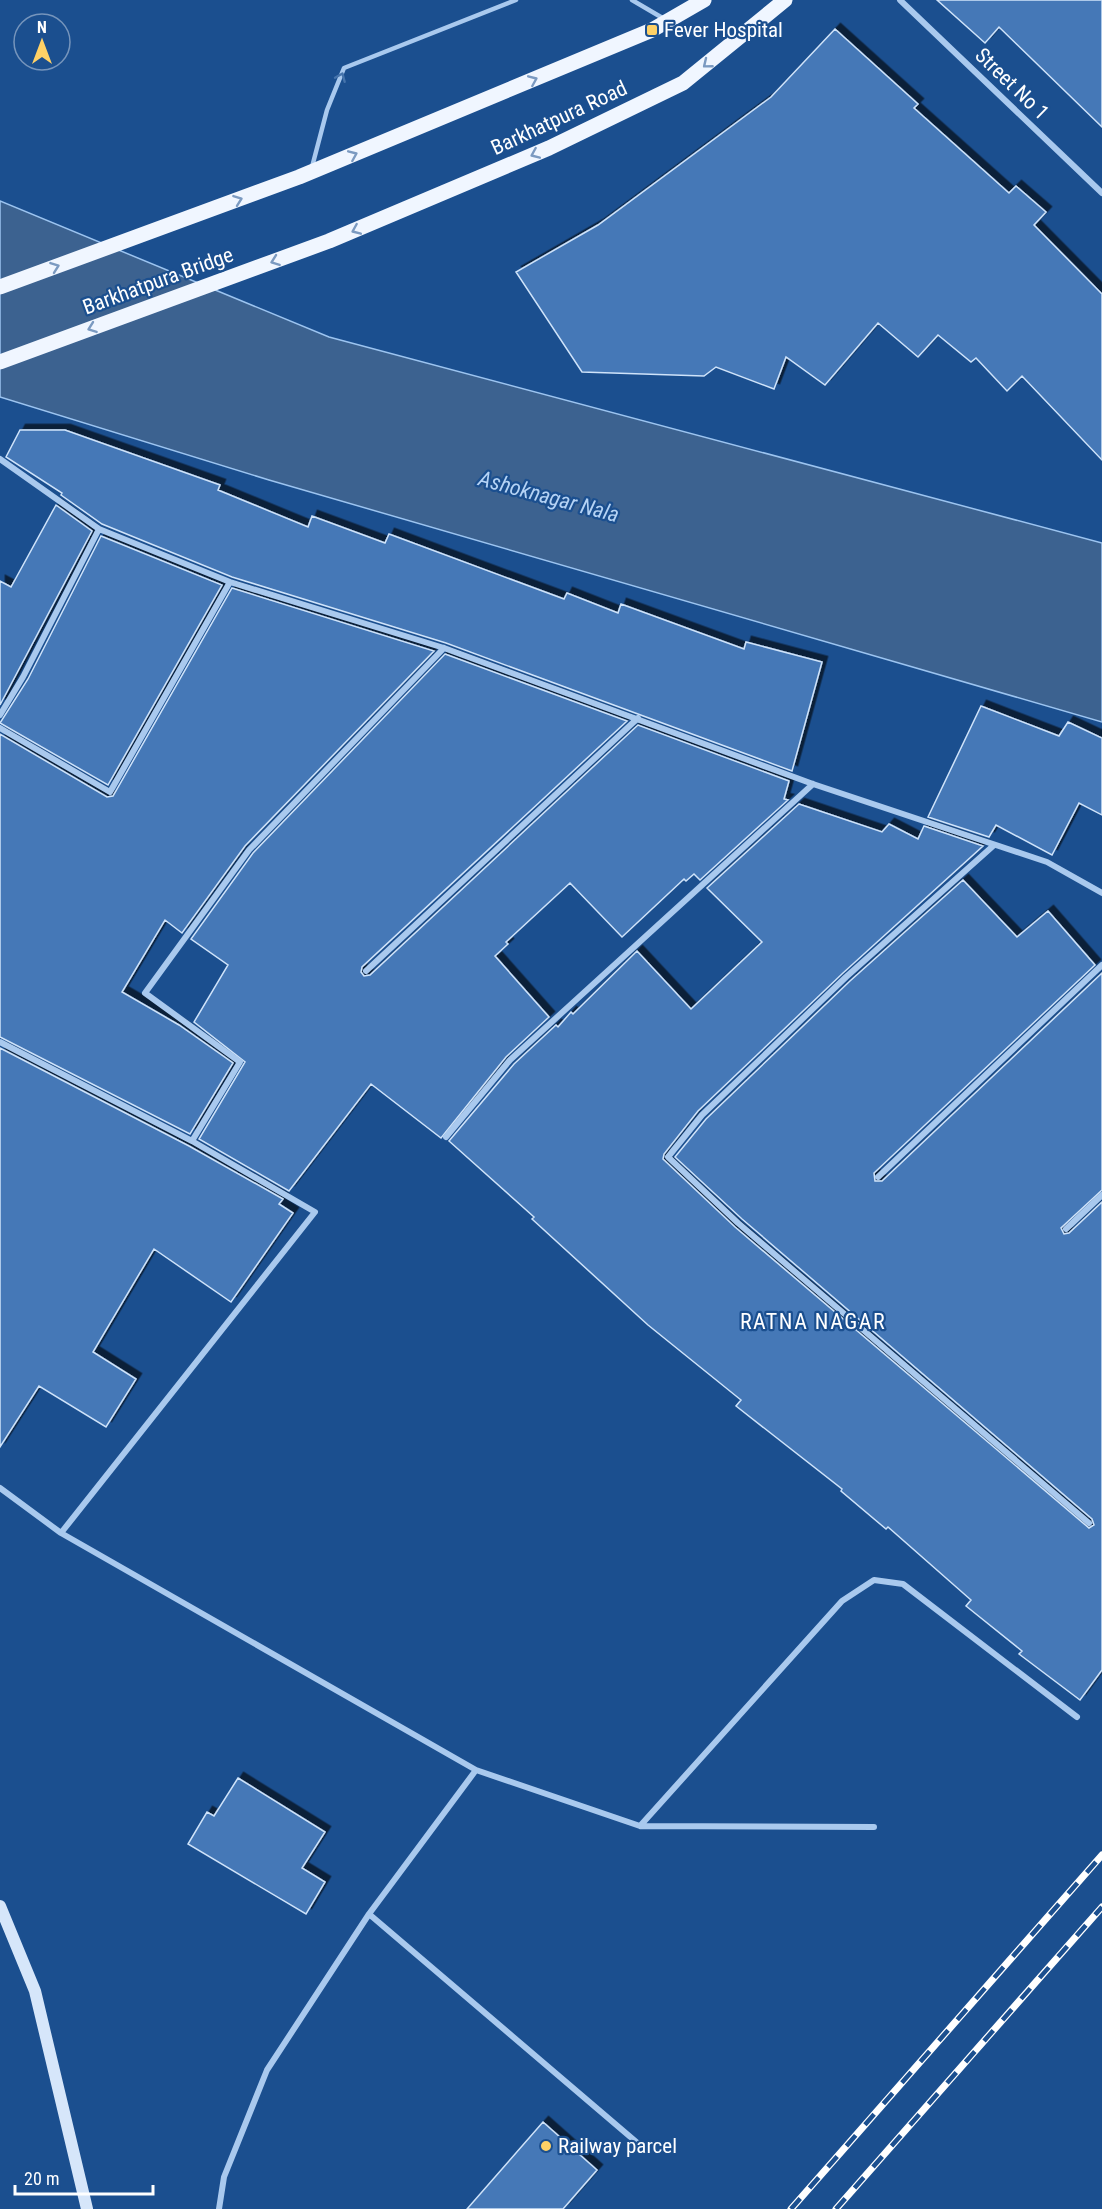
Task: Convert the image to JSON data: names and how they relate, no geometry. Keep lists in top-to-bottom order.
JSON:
{
  "streets": {
    "main road": ["Barkhatpura Road", "Barkhatpura Bridge"],
    "street": ["Street No 1"]
  },
  "crossings": [
    ["Barkhatpura Road", "Barkhatpura Bridge"]
  ],
  "districts": ["RATNA NAGAR"],
  "water": ["Ashoknagar Nala"],
  "places": {
    "transit": ["Fever Hospital"],
    "other": ["Railway parcel"]
  },
  "scale_bar": "20 m",
  "north": "top"
}
